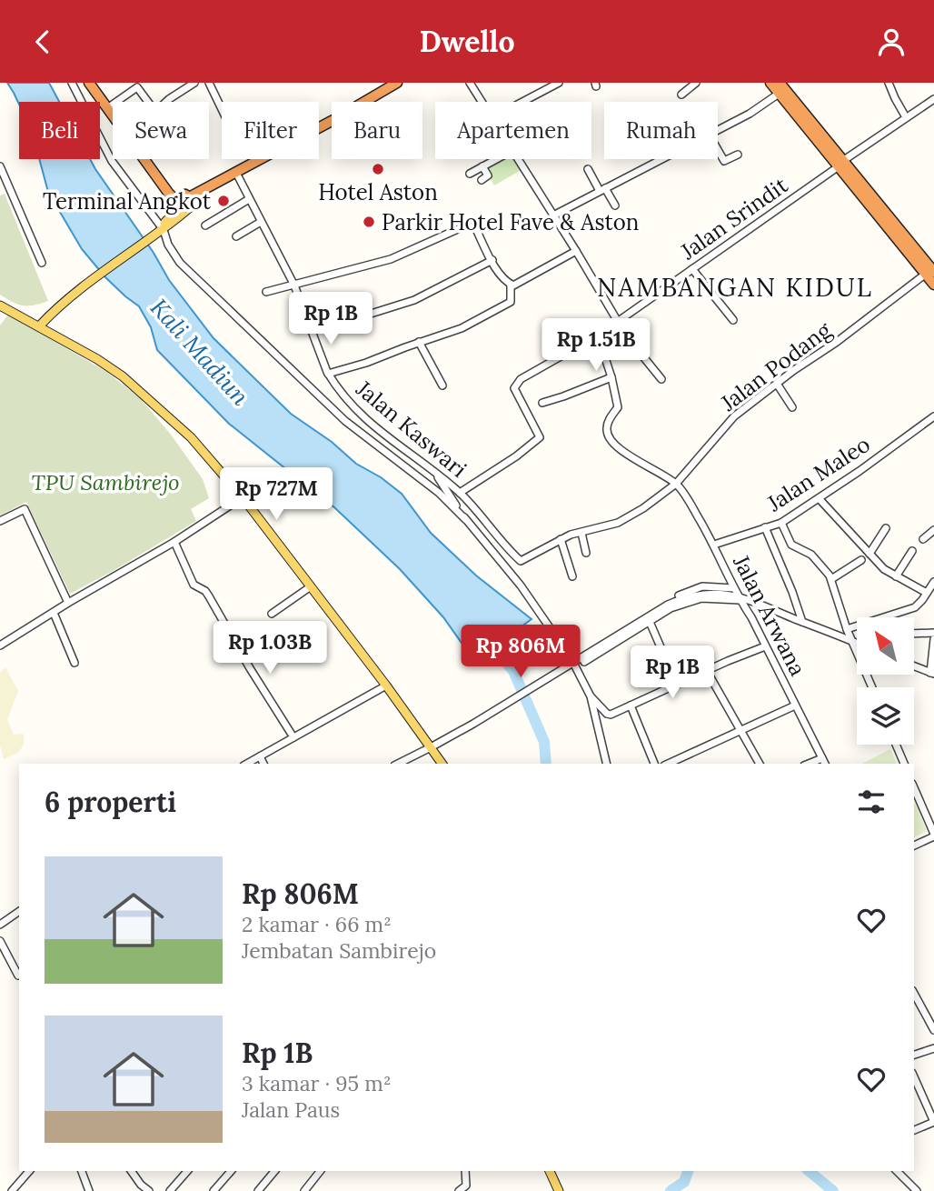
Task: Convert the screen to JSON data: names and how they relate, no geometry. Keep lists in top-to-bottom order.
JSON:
{
  "streets": {
    "street": [
      "Jalan Srindit",
      "Jalan Podang",
      "Jalan Kaswari",
      "Jalan Maleo",
      "Jalan Arwana"
    ]
  },
  "crossings": [
    ["Jalan Srindit", "Jalan Kaswari"],
    ["Jalan Podang", "Jalan Kaswari"],
    ["Jalan Podang", "Jalan Arwana"],
    ["Jalan Maleo", "Jalan Arwana"]
  ],
  "districts": ["NAMBANGAN KIDUL"],
  "water": ["Kali Madiun"],
  "parks": ["TPU Sambirejo"],
  "places": ["Hotel Aston", "Terminal Angkot", "Parkir Hotel Fave & Aston"],
  "north": "top left",
  "page": {
    "header": "Dwello",
    "chip": [
      "Beli",
      "Sewa",
      "Filter",
      "Baru",
      "Apartemen",
      "Rumah"
    ],
    "price": [
      "Rp 1B",
      "Rp 1.51B",
      "Rp 727M",
      "Rp 1.03B",
      "Rp 806M",
      "Rp 1B"
    ],
    "heading": "6 properti",
    "list": [
      {
        "name": "Rp 806M",
        "note": "2 kamar · 66 m² · Jembatan Sambirejo"
      },
      {
        "name": "Rp 1B",
        "note": "3 kamar · 95 m² · Jalan Paus"
      }
    ]
  }
}
